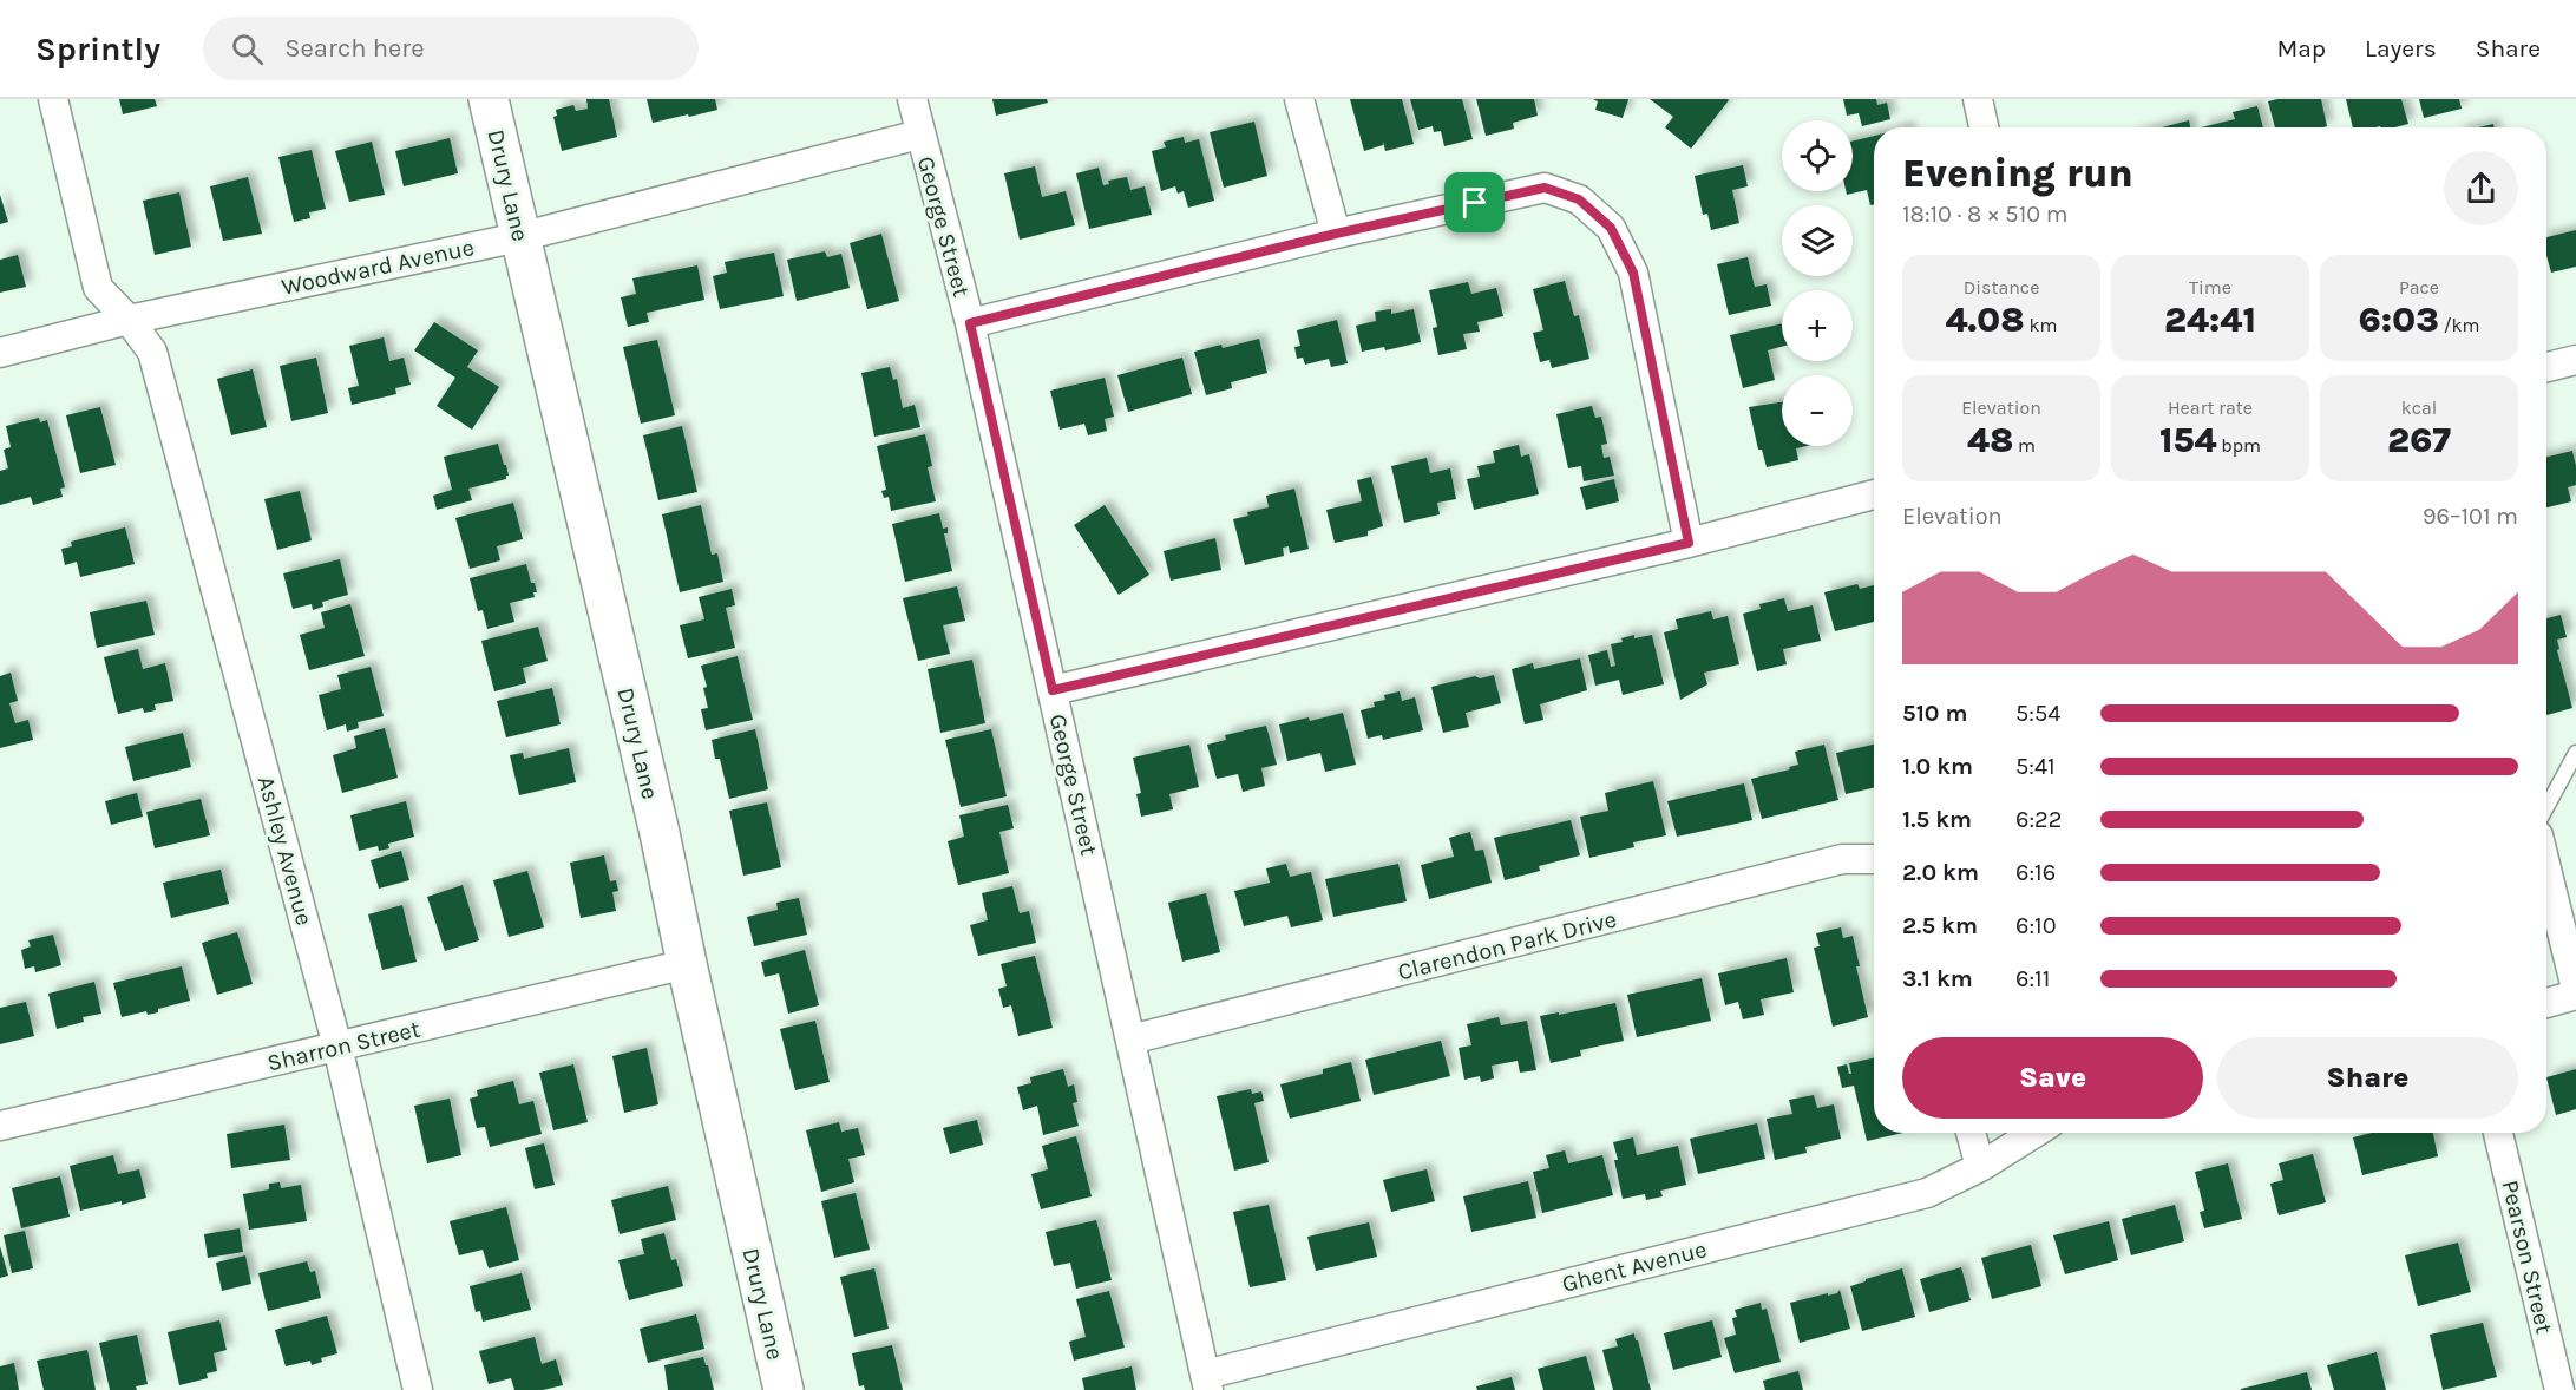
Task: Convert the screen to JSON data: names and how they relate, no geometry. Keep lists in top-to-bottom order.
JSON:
{
  "streets": {
    "street": [
      "Drury Lane",
      "George Street",
      "Woodward Avenue",
      "Ashley Avenue",
      "Clarendon Park Drive",
      "Sharron Street",
      "Pearson Street",
      "Ghent Avenue"
    ]
  },
  "crossings": [
    ["Drury Lane", "Woodward Avenue"],
    ["Drury Lane", "Sharron Street"],
    ["George Street", "Woodward Avenue"],
    ["George Street", "Clarendon Park Drive"],
    ["George Street", "Ghent Avenue"],
    ["Woodward Avenue", "Ashley Avenue"],
    ["Ashley Avenue", "Sharron Street"]
  ],
  "page": {
    "header": "Sprintly",
    "search": "Search here",
    "nav": ["Map", "Layers", "Share"],
    "map_buttons": ["+", "−"],
    "heading": ["Evening run", "18:10 · 8 × 510 m"],
    "stats": [
      ["Distance", "4.08 km"],
      ["Time", "24:41"],
      ["Pace", "6:03 /km"],
      ["Elevation", "48 m"],
      ["Heart rate", "154 bpm"],
      ["kcal", "267"]
    ],
    "chart": ["Elevation", "96–101 m"],
    "list": [
      {
        "name": "510 m",
        "note": "5:54"
      },
      {
        "name": "1.0 km",
        "note": "5:41"
      },
      {
        "name": "1.5 km",
        "note": "6:22"
      },
      {
        "name": "2.0 km",
        "note": "6:16"
      },
      {
        "name": "2.5 km",
        "note": "6:10"
      },
      {
        "name": "3.1 km",
        "note": "6:11"
      }
    ],
    "buttons": ["Save", "Share"]
  }
}
